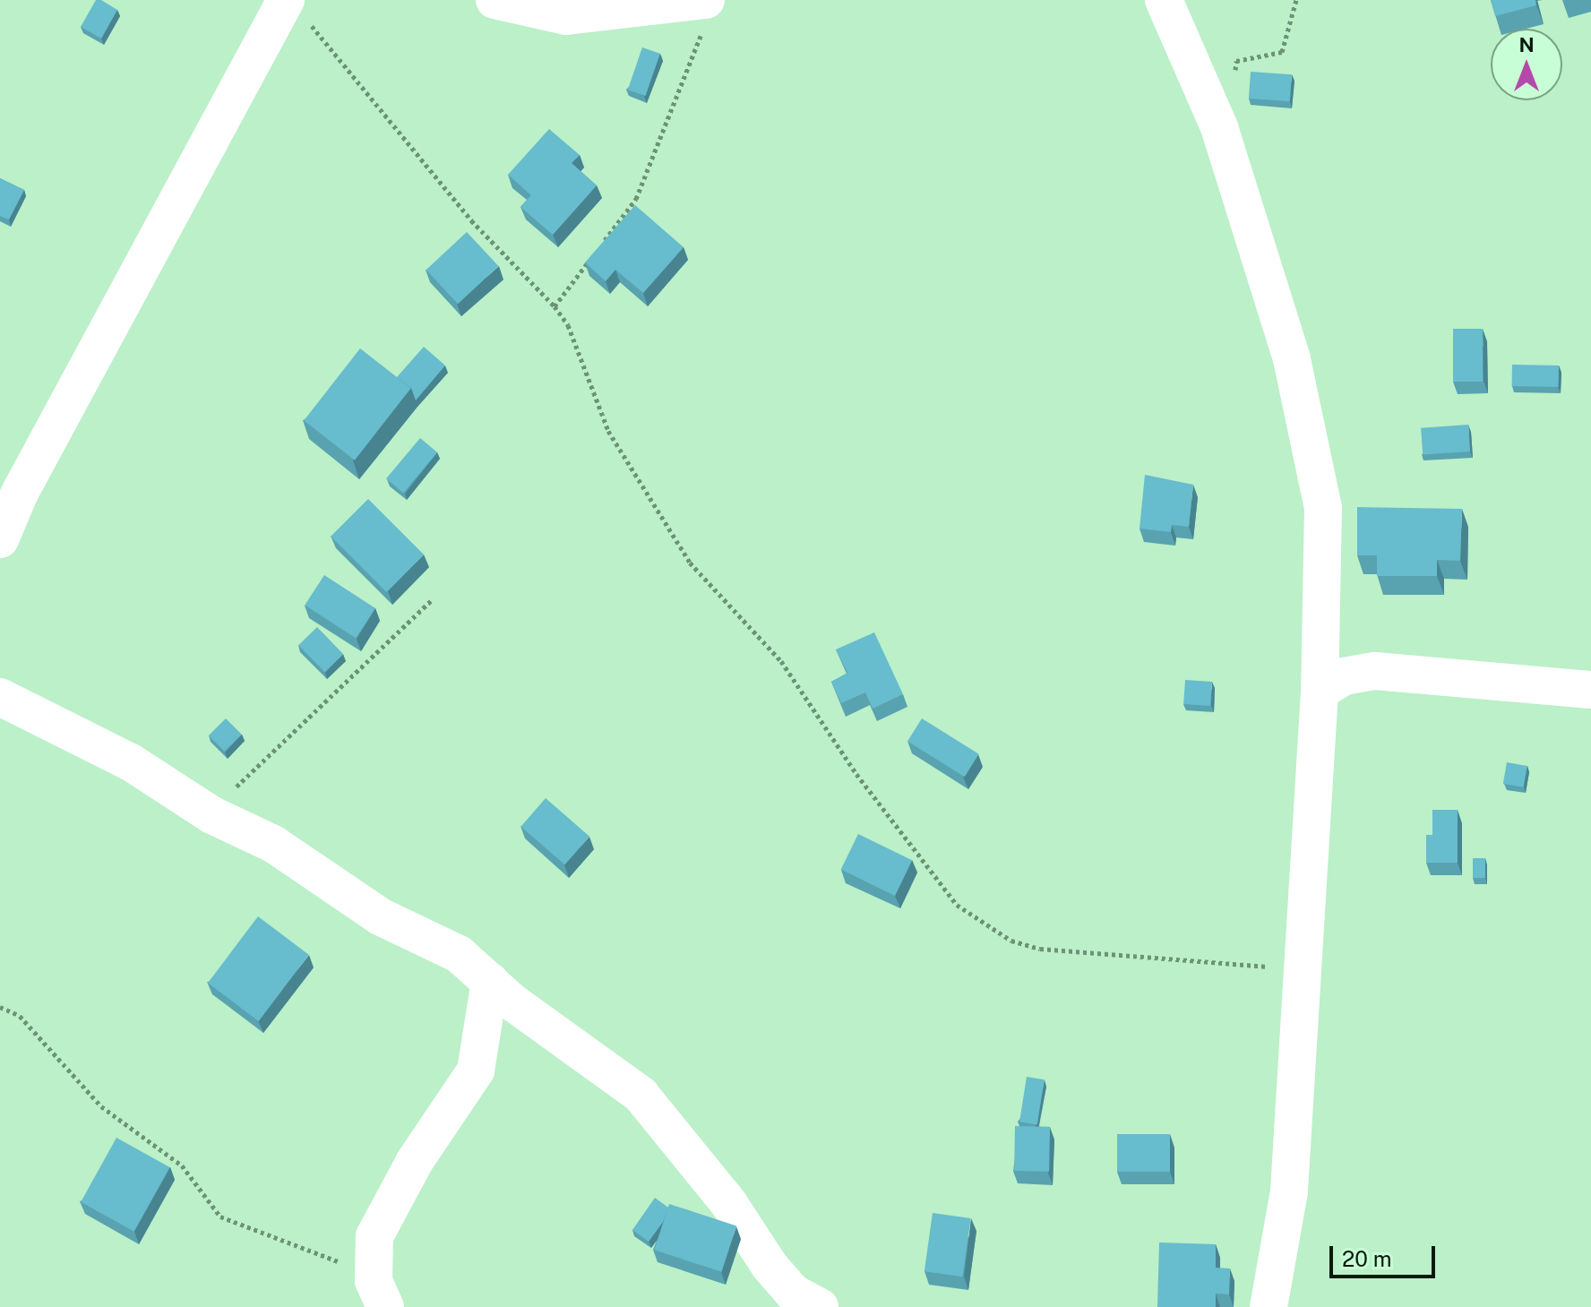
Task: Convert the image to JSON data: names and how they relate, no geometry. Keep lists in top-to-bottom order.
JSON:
{
  "scale_bar": "20 m",
  "north": "top"
}
